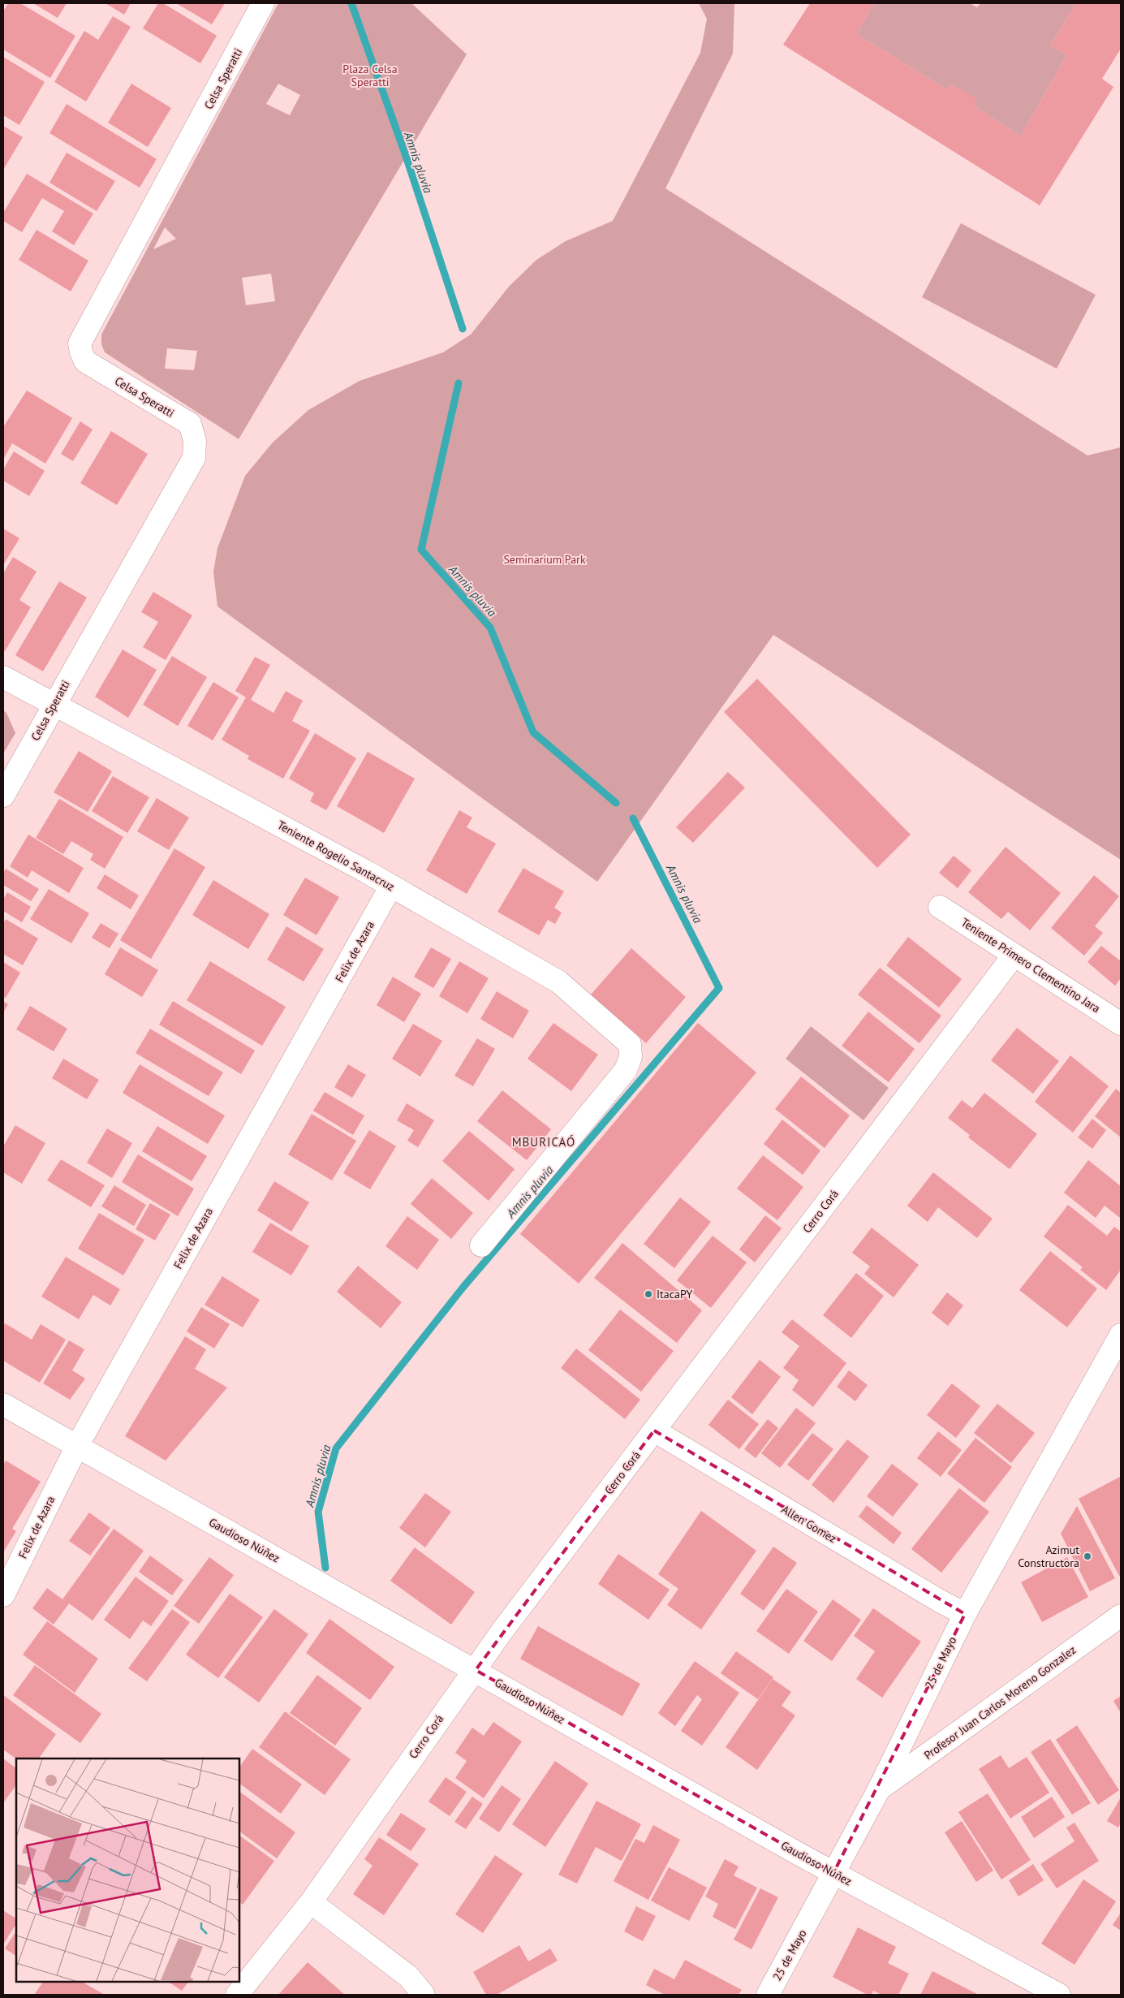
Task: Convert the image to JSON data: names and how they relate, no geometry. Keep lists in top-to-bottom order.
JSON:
{
  "streets": {
    "street": [
      "Celsa Speratti",
      "Teniente Rogelio Santacruz",
      "Felix de Azara",
      "Teniente Primero Clementino Jara",
      "Cerro Corá",
      "Allen Gomez",
      "Gaudioso Núñez",
      "25 de Mayo",
      "Profesor Juan Carlos Moreno Gonzalez"
    ]
  },
  "crossings": [
    ["Celsa Speratti", "Teniente Rogelio Santacruz"],
    ["Teniente Rogelio Santacruz", "Felix de Azara"],
    ["Felix de Azara", "Gaudioso Núñez"],
    ["Teniente Primero Clementino Jara", "Cerro Corá"],
    ["Cerro Corá", "Allen Gomez"],
    ["Cerro Corá", "Gaudioso Núñez"],
    ["Allen Gomez", "25 de Mayo"],
    ["Gaudioso Núñez", "25 de Mayo"],
    ["25 de Mayo", "Profesor Juan Carlos Moreno Gonzalez"]
  ],
  "districts": ["MBURICAÓ"],
  "water": ["Amnis pluvia"],
  "parks": ["Plaza Celsa Speratti", "Seminarium Park"],
  "places": ["ItacaPY", "Azimut Constructora"]
}
